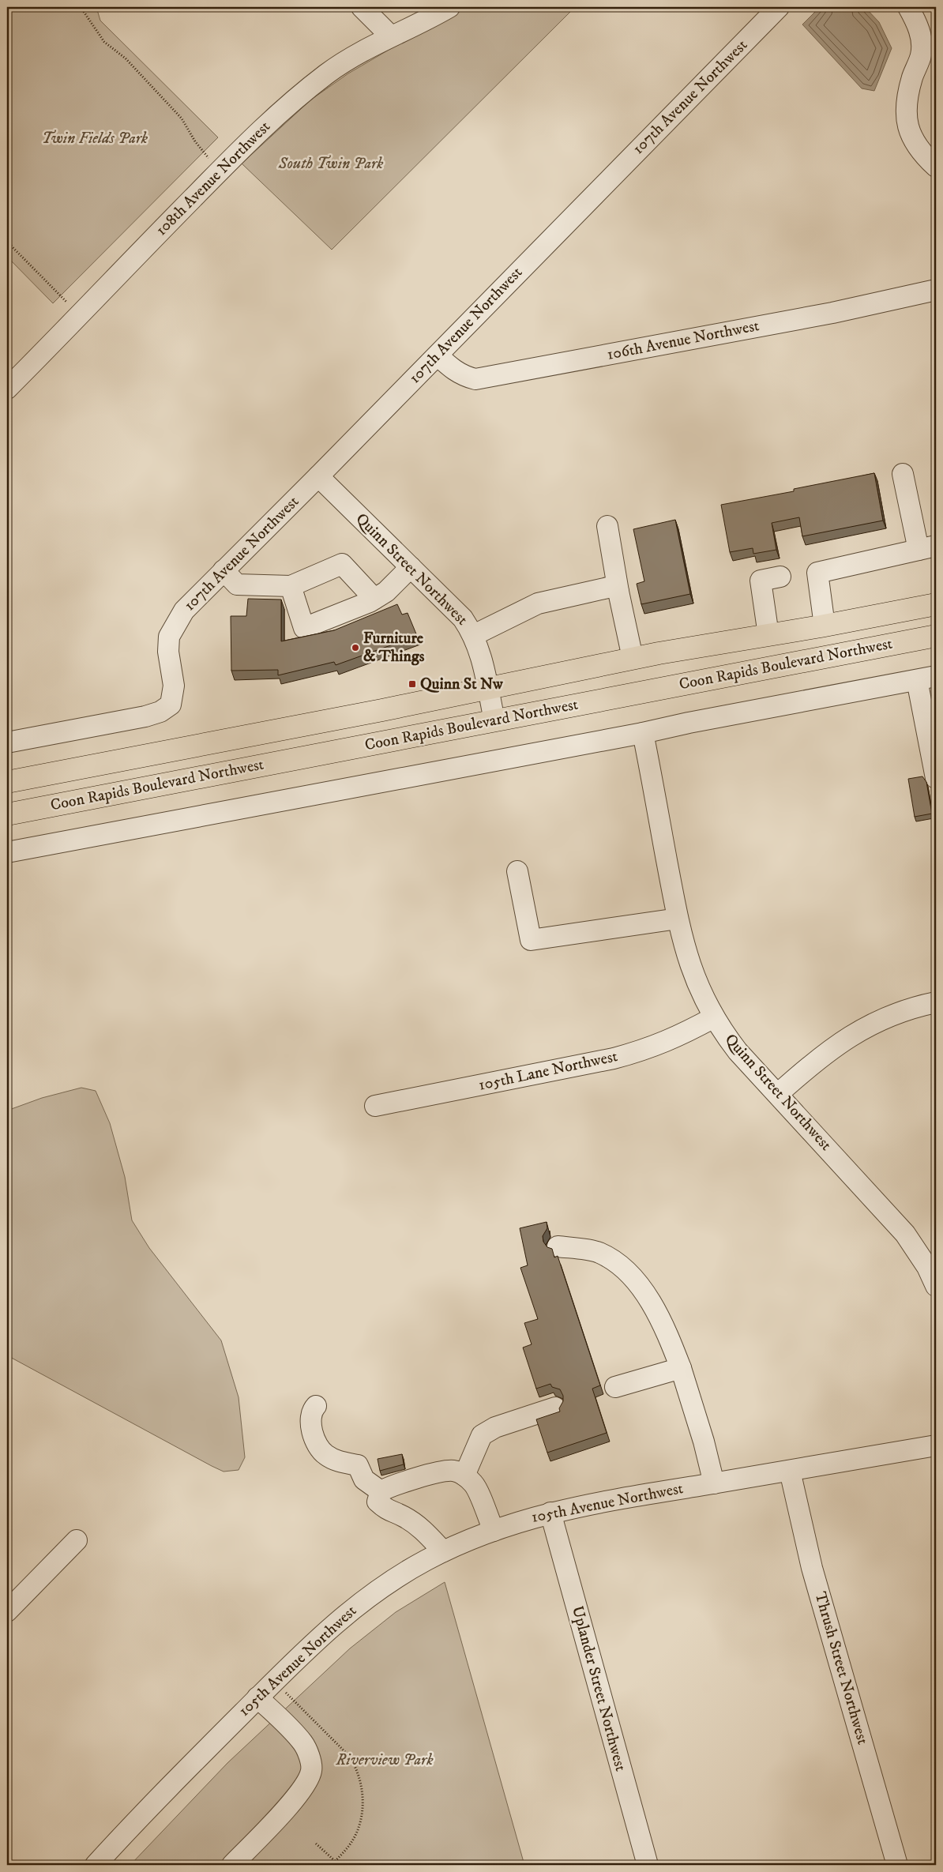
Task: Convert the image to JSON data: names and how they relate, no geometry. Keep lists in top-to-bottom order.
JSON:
{
  "streets": {
    "main road": ["Coon Rapids Boulevard Northwest"],
    "street": [
      "107th Avenue Northwest",
      "108th Avenue Northwest",
      "106th Avenue Northwest",
      "Quinn Street Northwest",
      "105th Lane Northwest",
      "105th Avenue Northwest",
      "Thrush Street Northwest",
      "Uplander Street Northwest"
    ]
  },
  "crossings": [
    ["107th Avenue Northwest", "106th Avenue Northwest"],
    ["107th Avenue Northwest", "Quinn Street Northwest"],
    ["Quinn Street Northwest", "Coon Rapids Boulevard Northwest"],
    ["Quinn Street Northwest", "105th Lane Northwest"],
    ["105th Avenue Northwest", "Thrush Street Northwest"],
    ["105th Avenue Northwest", "Uplander Street Northwest"]
  ],
  "parks": ["Twin Fields Park", "South Twin Park", "Riverview Park"],
  "places": {
    "other": ["Furniture & Things"],
    "transit": ["Quinn St Nw"]
  }
}
